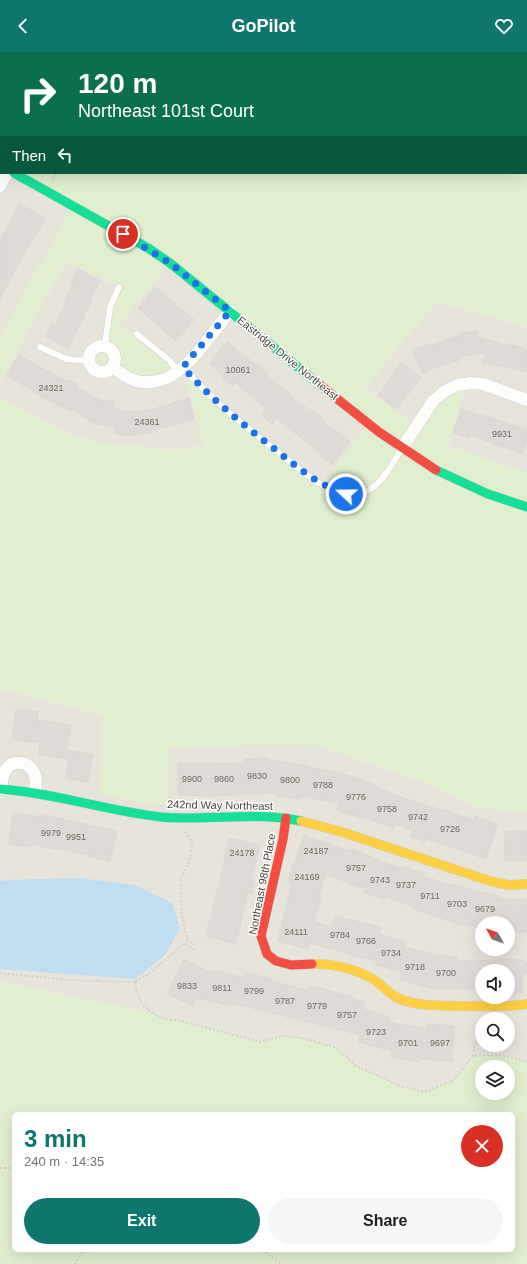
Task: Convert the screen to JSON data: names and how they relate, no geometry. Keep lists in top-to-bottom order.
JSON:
{
  "streets": {
    "street": ["Eastridge Drive Northeast", "242nd Way Northeast", "Northeast 98th Place"]
  },
  "crossings": [
    ["242nd Way Northeast", "Northeast 98th Place"]
  ],
  "house_numbers": [
    "10061",
    "24321",
    "24361",
    "9931",
    "9830",
    "9900",
    "9860",
    "9800",
    "9788",
    "9776",
    "9758",
    "9742",
    "9726",
    "9979",
    "9951",
    "24187",
    "24178",
    "9757",
    "24169",
    "9743",
    "9737",
    "9711",
    "9703",
    "9679",
    "24111",
    "9784",
    "9766",
    "9734",
    "9718",
    "9700",
    "9833",
    "9811",
    "9799",
    "9787",
    "9779",
    "9757",
    "9723",
    "9701",
    "9697"
  ],
  "north": "top left",
  "page": {
    "header": "GoPilot",
    "turn": ["120 m", "Northeast 101st Court"],
    "then": "Then",
    "heading": ["3 min", "240 m · 14:35"],
    "buttons": ["Exit", "Share"]
  }
}
